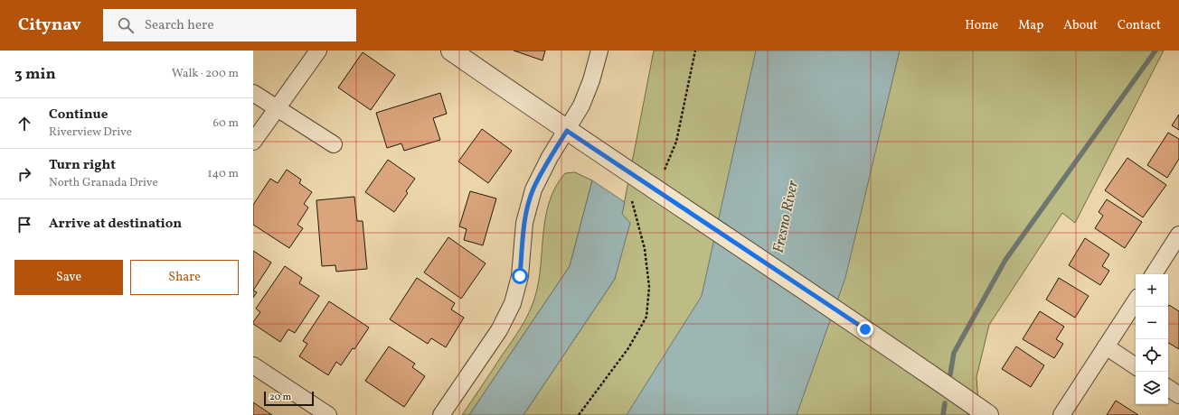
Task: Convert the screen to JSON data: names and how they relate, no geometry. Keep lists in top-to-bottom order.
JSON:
{
  "water": ["Fresno River"],
  "scale_bar": "20 m",
  "page": {
    "header": "Citynav",
    "search": "Search here",
    "nav": [
      "Home",
      "Map",
      "About",
      "Contact"
    ],
    "heading": ["3 min", "Walk · 200 m"],
    "list": [
      ["Continue", "Riverview Drive", "60 m"],
      ["Turn right", "North Granada Drive", "140 m"],
      "Arrive at destination"
    ],
    "buttons": ["Save", "Share"],
    "map_buttons": ["+", "−"],
    "scale": "20 m"
  }
}
